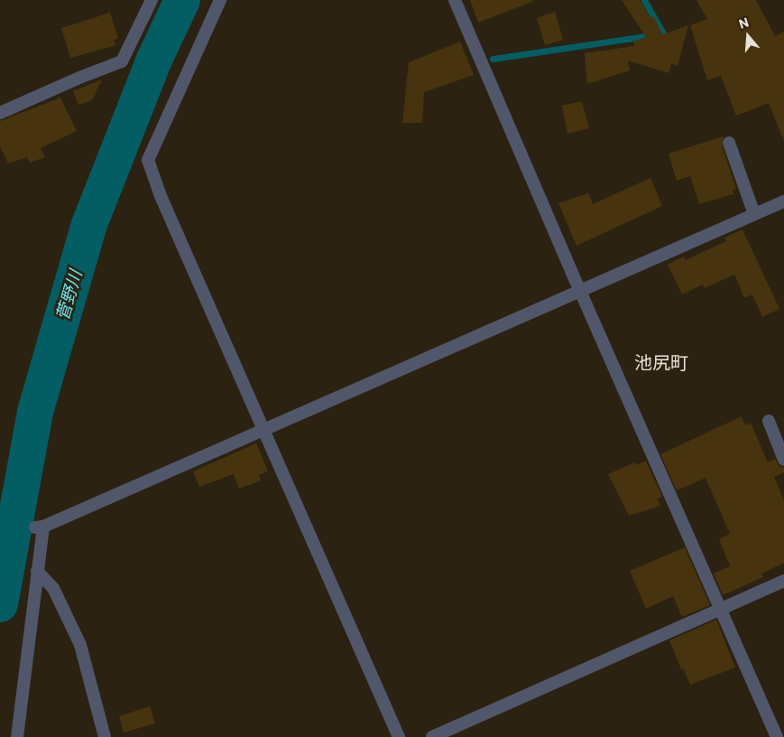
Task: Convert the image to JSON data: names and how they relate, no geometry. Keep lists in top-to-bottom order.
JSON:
{
  "districts": ["池尻町"],
  "water": ["菅野川"],
  "north": "top"
}
